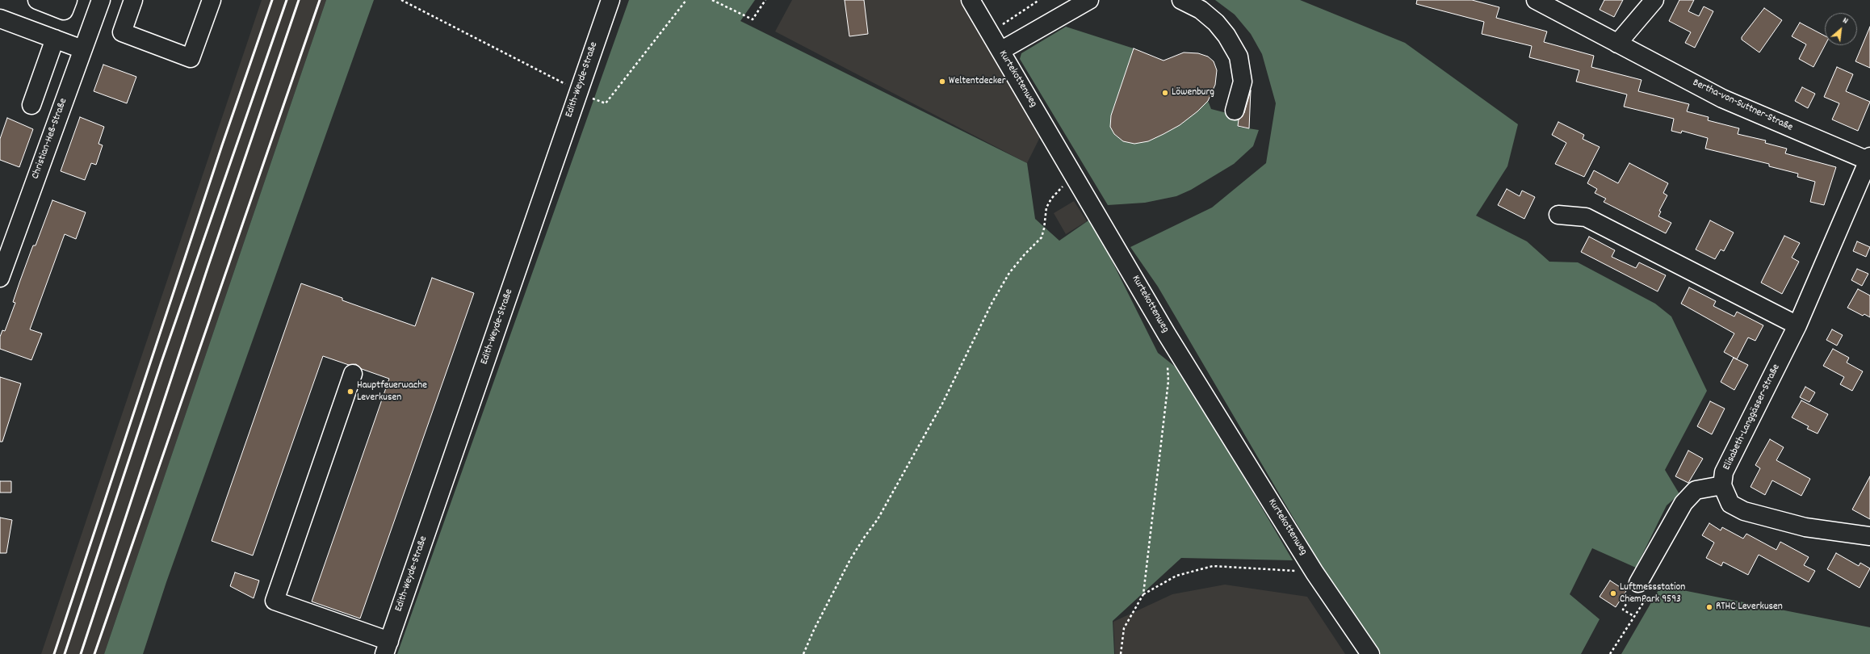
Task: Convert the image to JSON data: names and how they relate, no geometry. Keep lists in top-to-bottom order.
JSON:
{
  "streets": {
    "street": [
      "Kurtekottenweg",
      "Edith-Weyde-Straße",
      "Bertha-von-Suttner-Straße",
      "Christian-Heß-Straße",
      "Elisabeth-Langgässer-Straße"
    ]
  },
  "crossings": [
    ["Bertha-von-Suttner-Straße", "Elisabeth-Langgässer-Straße"]
  ],
  "places": [
    "Weltentdecker",
    "Löwenburg",
    "Hauptfeuerwache Leverkusen",
    "Luftmessstation ChemPark 9593",
    "RTHC Leverkusen"
  ],
  "north": "top right"
}
